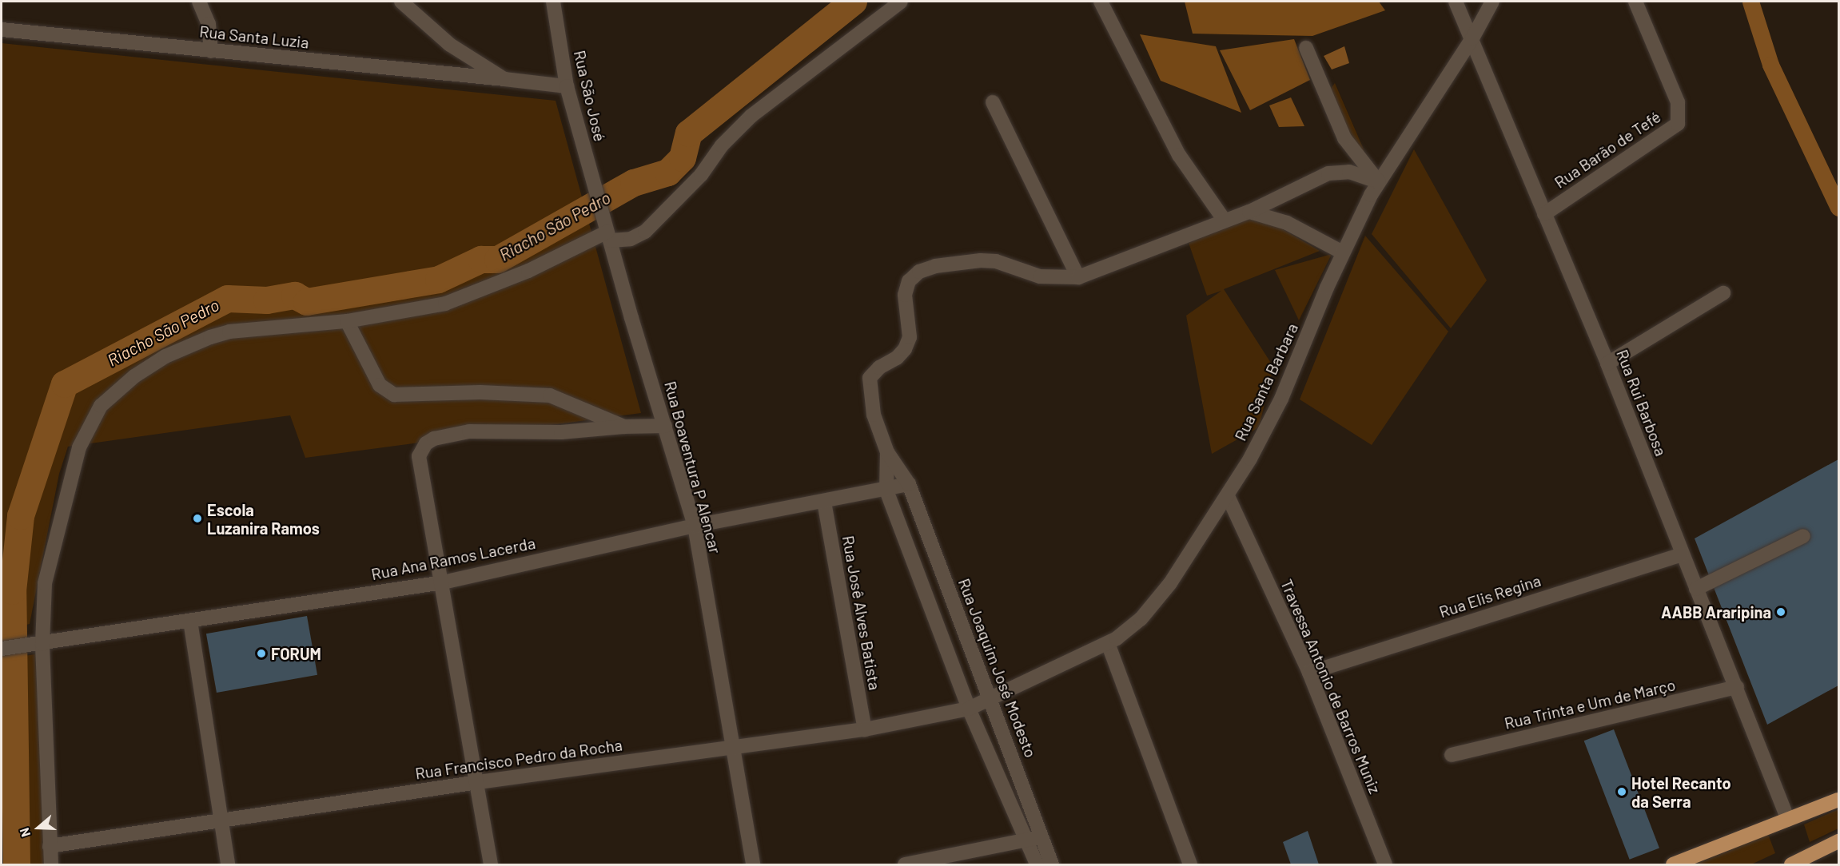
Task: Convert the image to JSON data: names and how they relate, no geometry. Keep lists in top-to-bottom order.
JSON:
{
  "streets": {
    "street": [
      "Rua Santa Luzia",
      "Rua São José",
      "Rua Barão de Tefé",
      "Rua Santa Barbara",
      "Rua Rui Barbosa",
      "Rua Boaventura P Alencar",
      "Rua Ana Ramos Lacerda",
      "Rua Elis Regina",
      "Rua Josê Alves Batista",
      "Rua Joaquim José Modesto",
      "Travessa Antonio de Barros Muniz",
      "Rua Trinta e Um de Março",
      "Rua Francisco Pedro da Rocha"
    ]
  },
  "crossings": [
    ["Rua Santa Luzia", "Rua São José"],
    ["Rua São José", "Rua Boaventura P Alencar"],
    ["Rua Barão de Tefé", "Rua Rui Barbosa"],
    ["Rua Santa Barbara", "Rua Rui Barbosa"],
    ["Rua Santa Barbara", "Rua Joaquim José Modesto"],
    ["Rua Santa Barbara", "Travessa Antonio de Barros Muniz"],
    ["Rua Santa Barbara", "Rua Francisco Pedro da Rocha"],
    ["Rua Rui Barbosa", "Rua Elis Regina"],
    ["Rua Rui Barbosa", "Rua Trinta e Um de Março"],
    ["Rua Boaventura P Alencar", "Rua Ana Ramos Lacerda"],
    ["Rua Boaventura P Alencar", "Rua Francisco Pedro da Rocha"],
    ["Rua Ana Ramos Lacerda", "Rua Josê Alves Batista"],
    ["Rua Ana Ramos Lacerda", "Rua Joaquim José Modesto"],
    ["Rua Elis Regina", "Travessa Antonio de Barros Muniz"],
    ["Rua Josê Alves Batista", "Rua Francisco Pedro da Rocha"],
    ["Rua Joaquim José Modesto", "Rua Francisco Pedro da Rocha"]
  ],
  "water": ["Riacho São Pedro"],
  "places": [
    "Escola Luzanira Ramos",
    "AABB Araripina",
    "FORUM",
    "Hotel Recanto da Serra"
  ],
  "north": "left"
}
